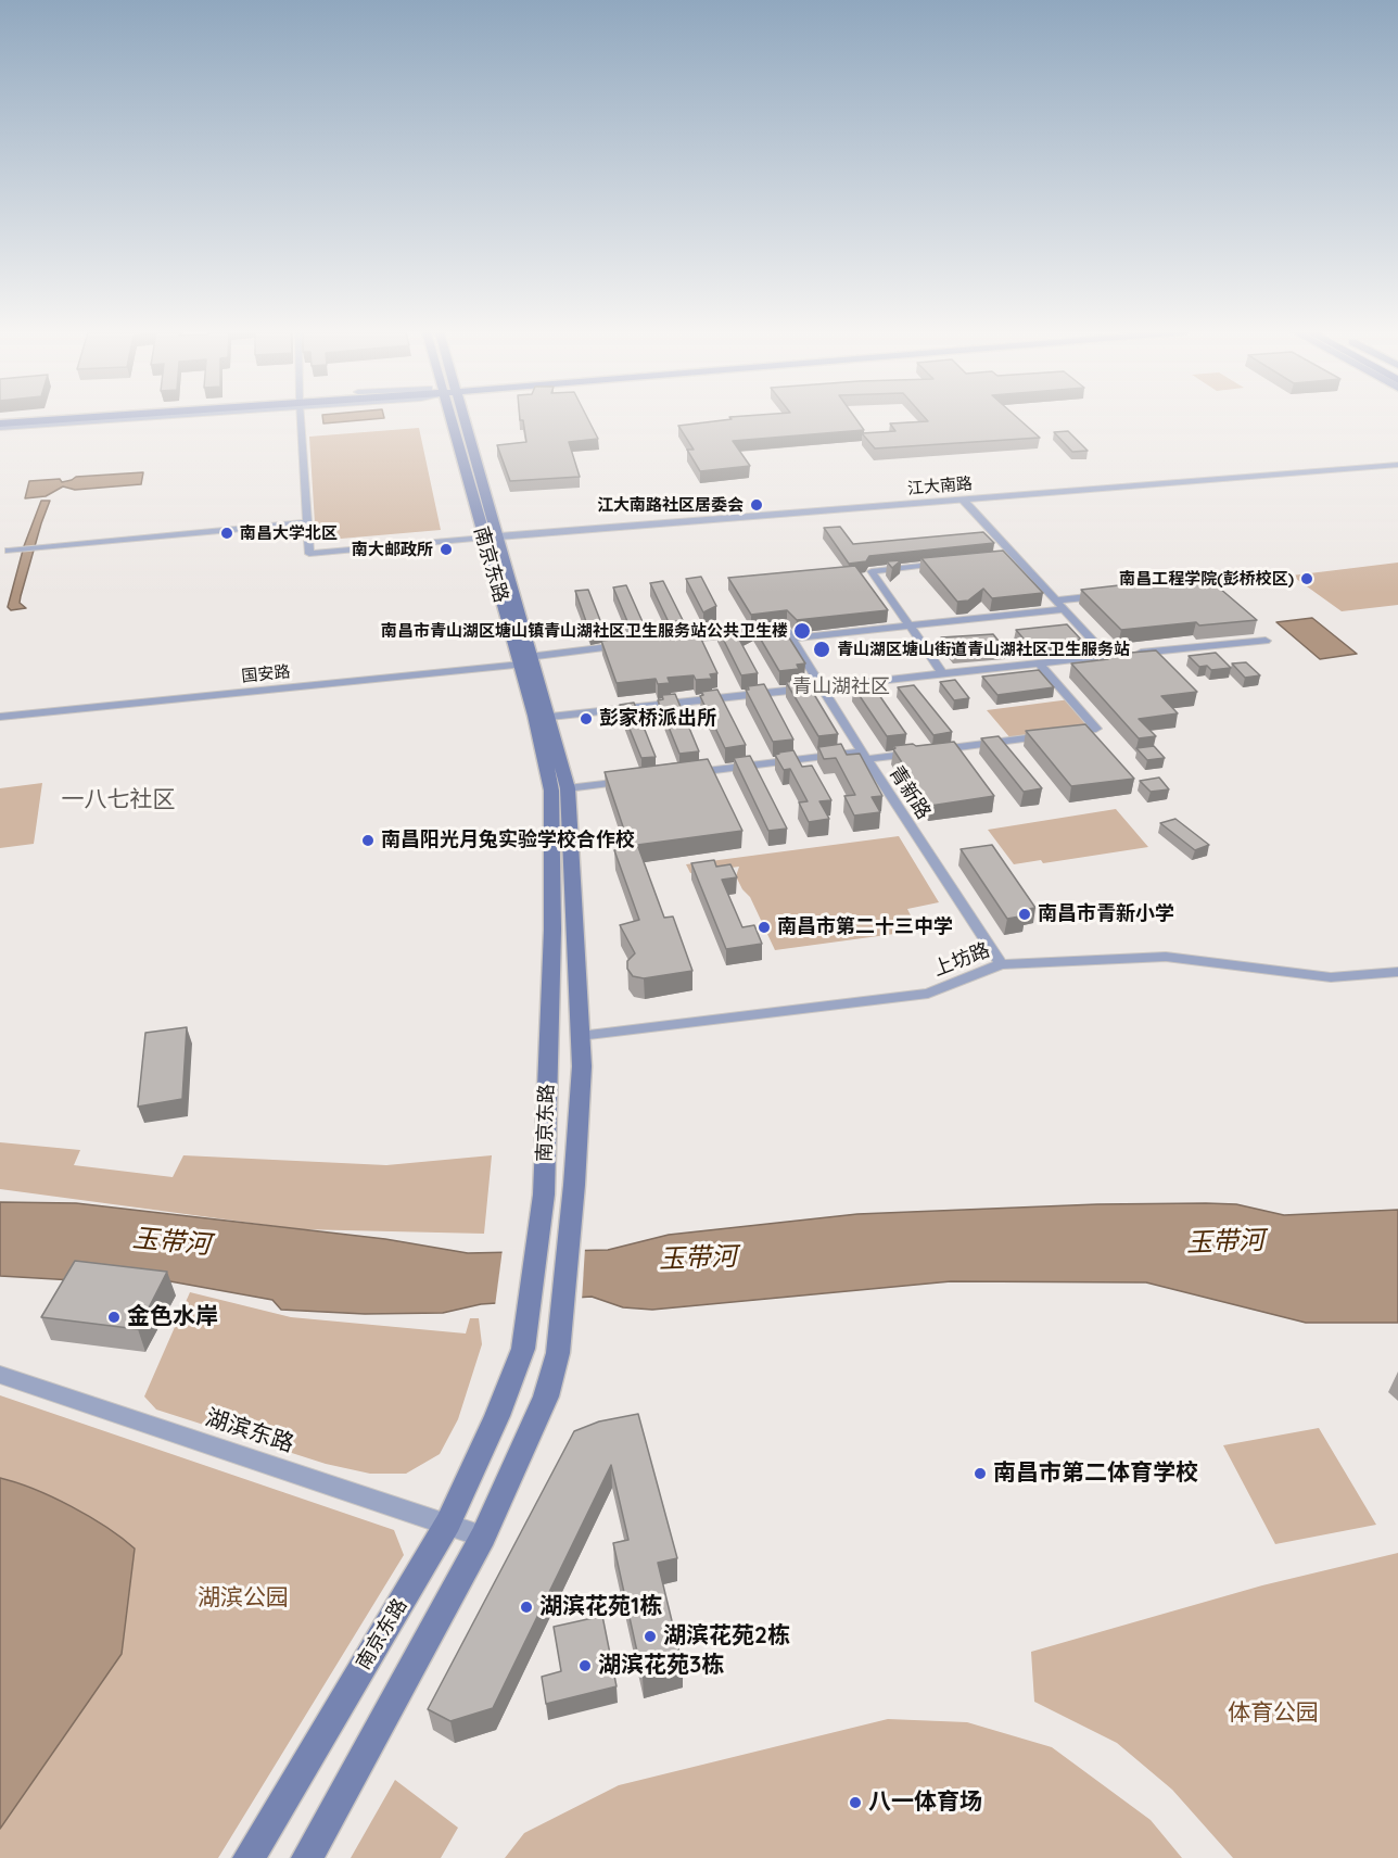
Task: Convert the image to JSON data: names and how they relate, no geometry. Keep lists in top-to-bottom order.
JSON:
{
  "streets": {
    "main road": ["南京东路"],
    "street": [
      "江大南路",
      "国安路",
      "青新路",
      "上坊路",
      "湖滨东路"
    ]
  },
  "crossings": [
    ["江大南路", "南京东路"],
    ["南京东路", "国安路"],
    ["南京东路", "上坊路"],
    ["南京东路", "湖滨东路"],
    ["青新路", "上坊路"]
  ],
  "districts": ["青山湖社区", "一八七社区"],
  "water": ["玉带河"],
  "parks": ["湖滨公园", "体育公园"],
  "places": [
    "江大南路社区居委会",
    "南昌大学北区",
    "南大邮政所",
    "南昌工程学院(彭桥校区)",
    "南昌市青山湖区塘山镇青山湖社区卫生服务站公共卫生楼",
    "青山湖区塘山街道青山湖社区卫生服务站",
    "彭家桥派出所",
    "南昌阳光月兔实验学校合作校",
    "南昌市青新小学",
    "南昌市第二十三中学",
    "金色水岸",
    "南昌市第二体育学校",
    "湖滨花苑1栋",
    "湖滨花苑2栋",
    "湖滨花苑3栋",
    "八一体育场"
  ]
}
